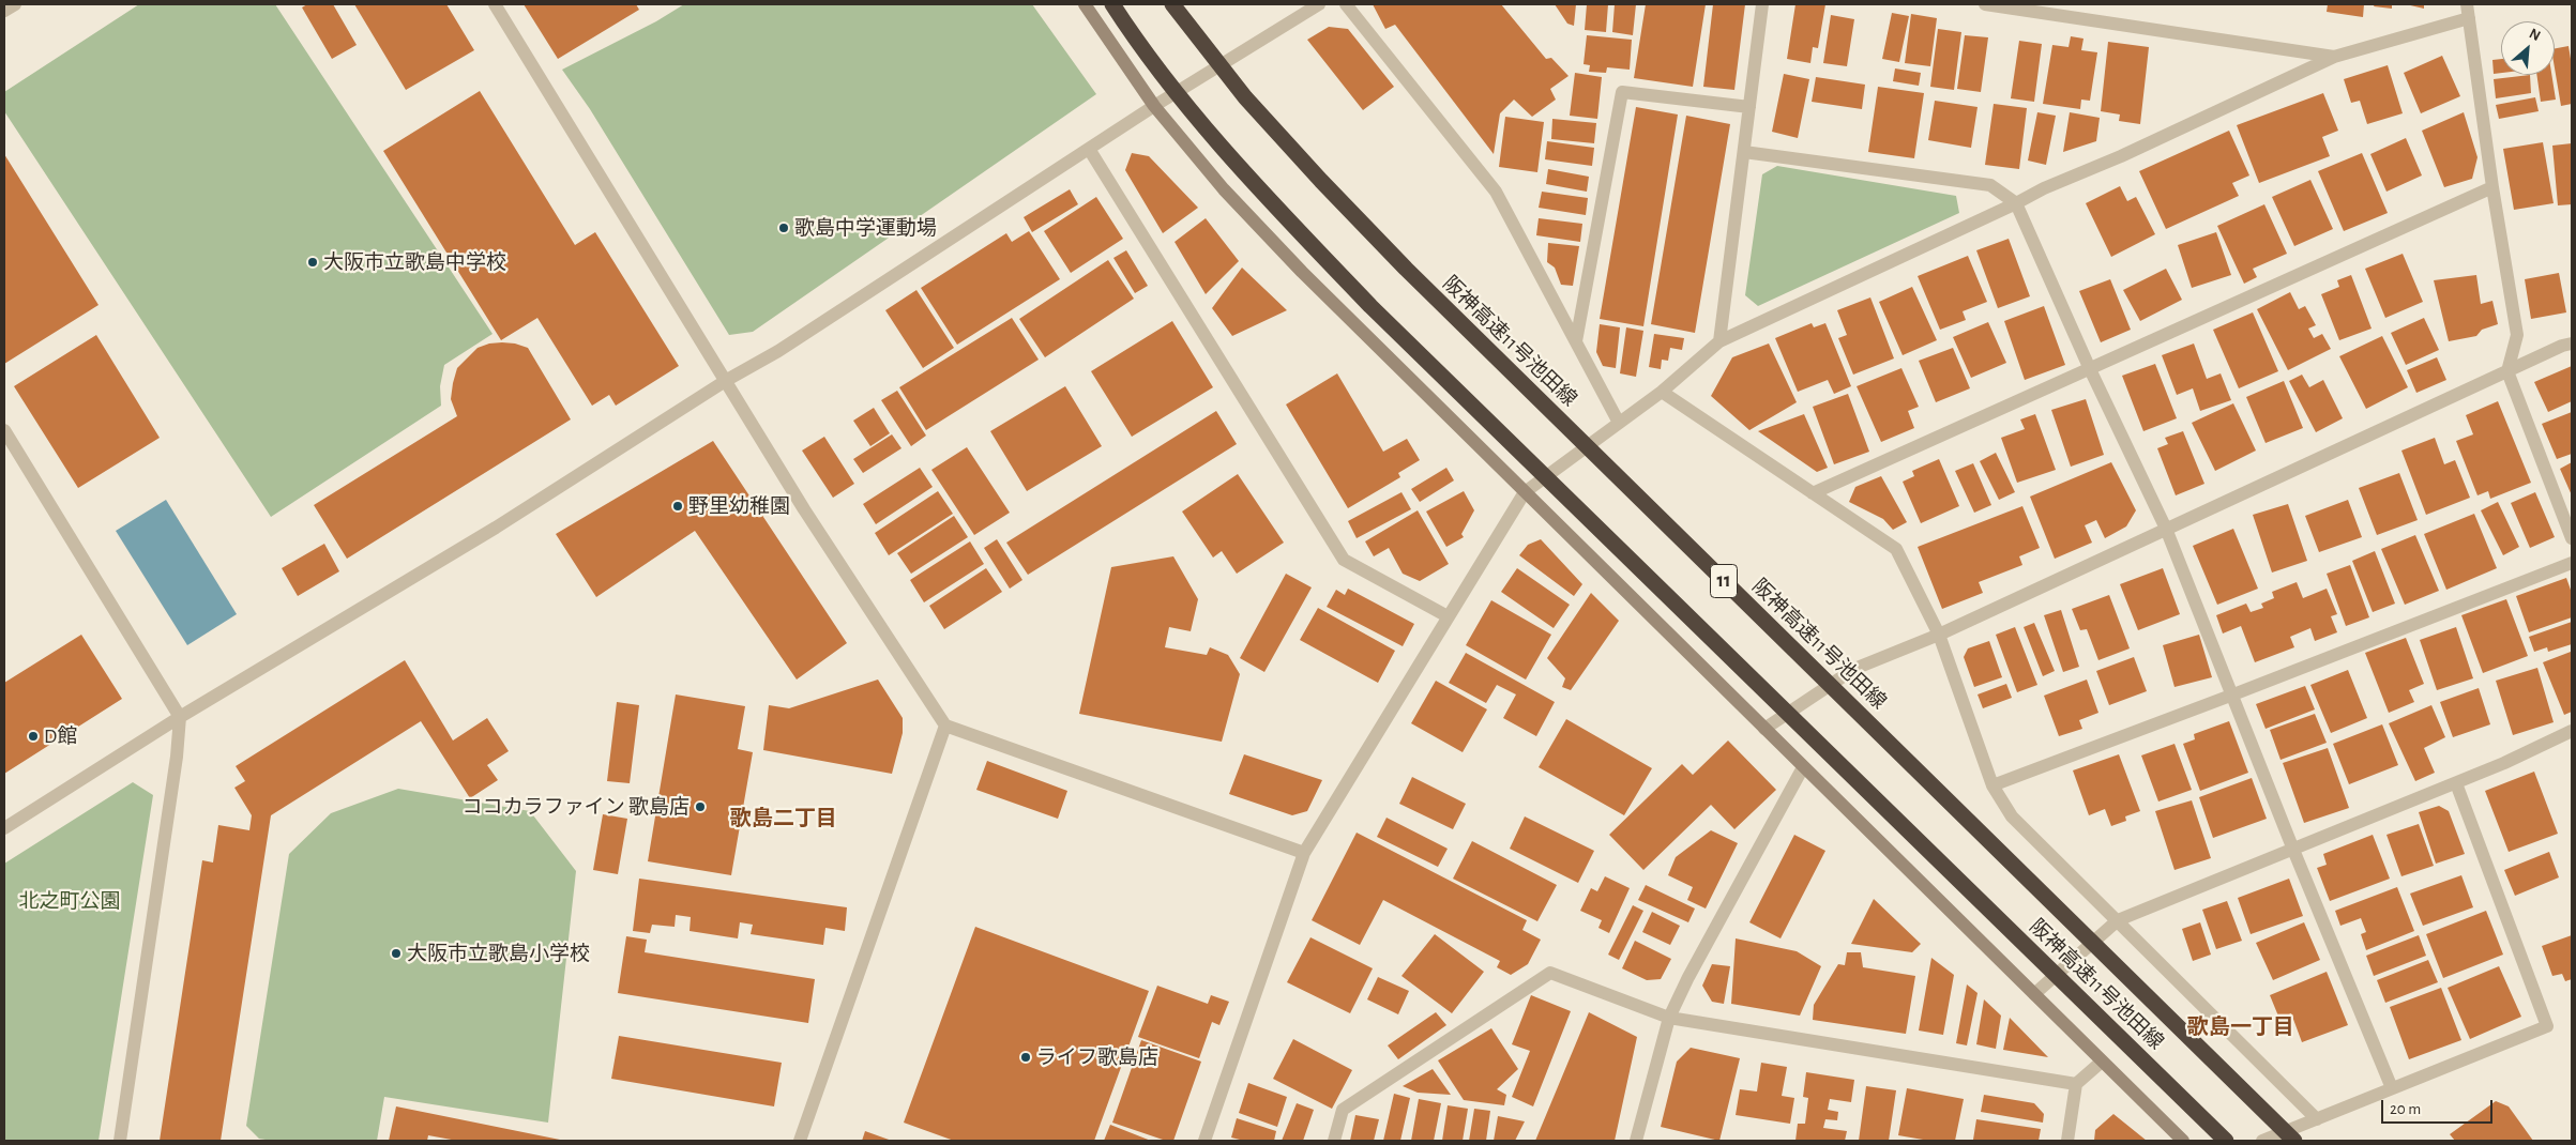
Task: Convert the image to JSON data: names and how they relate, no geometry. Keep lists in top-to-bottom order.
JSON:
{
  "streets": {
    "highway": ["阪神高速11号池田線", "11"]
  },
  "districts": ["歌島二丁目", "歌島一丁目"],
  "parks": ["北之町公園"],
  "places": [
    "歌島中学運動場",
    "大阪市立歌島中学校",
    "野里幼稚園",
    "D館",
    "ココカラファイン 歌島店",
    "大阪市立歌島小学校",
    "ライフ歌島店"
  ],
  "scale_bar": "20 m",
  "north": "top right"
}
